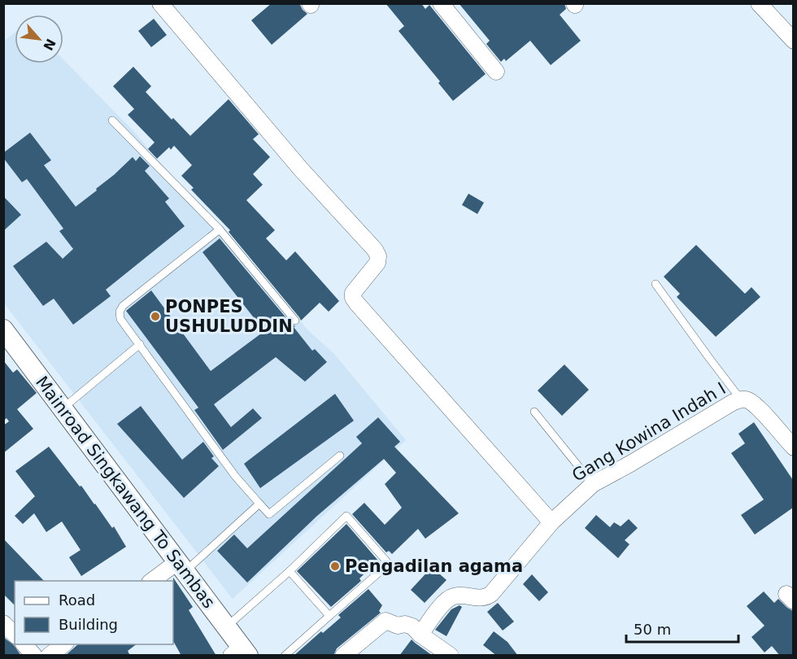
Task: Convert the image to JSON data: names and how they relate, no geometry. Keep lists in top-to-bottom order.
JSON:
{
  "streets": {
    "street": ["Gang Kowina Indah I", "Mainroad Singkawang To Sambas"]
  },
  "places": ["PONPES USHULUDDIN", "Pengadilan agama"],
  "legend": ["Road", "Building"],
  "scale_bar": "50 m",
  "north": "bottom right"
}
